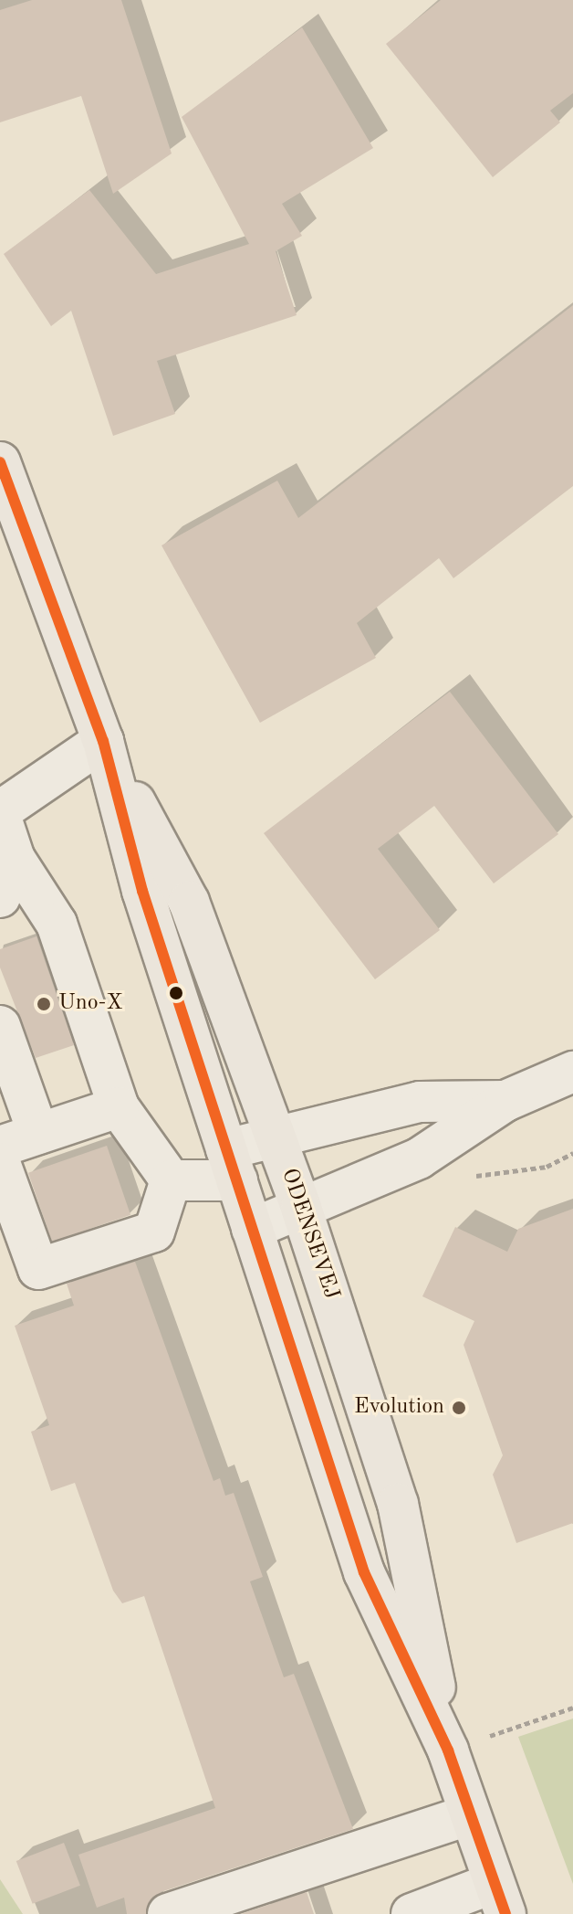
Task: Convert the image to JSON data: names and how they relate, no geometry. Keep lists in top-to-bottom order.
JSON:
{
  "streets": {
    "main road": ["ODENSEVEJ"]
  },
  "places": ["Uno-X", "Evolution"]
}
